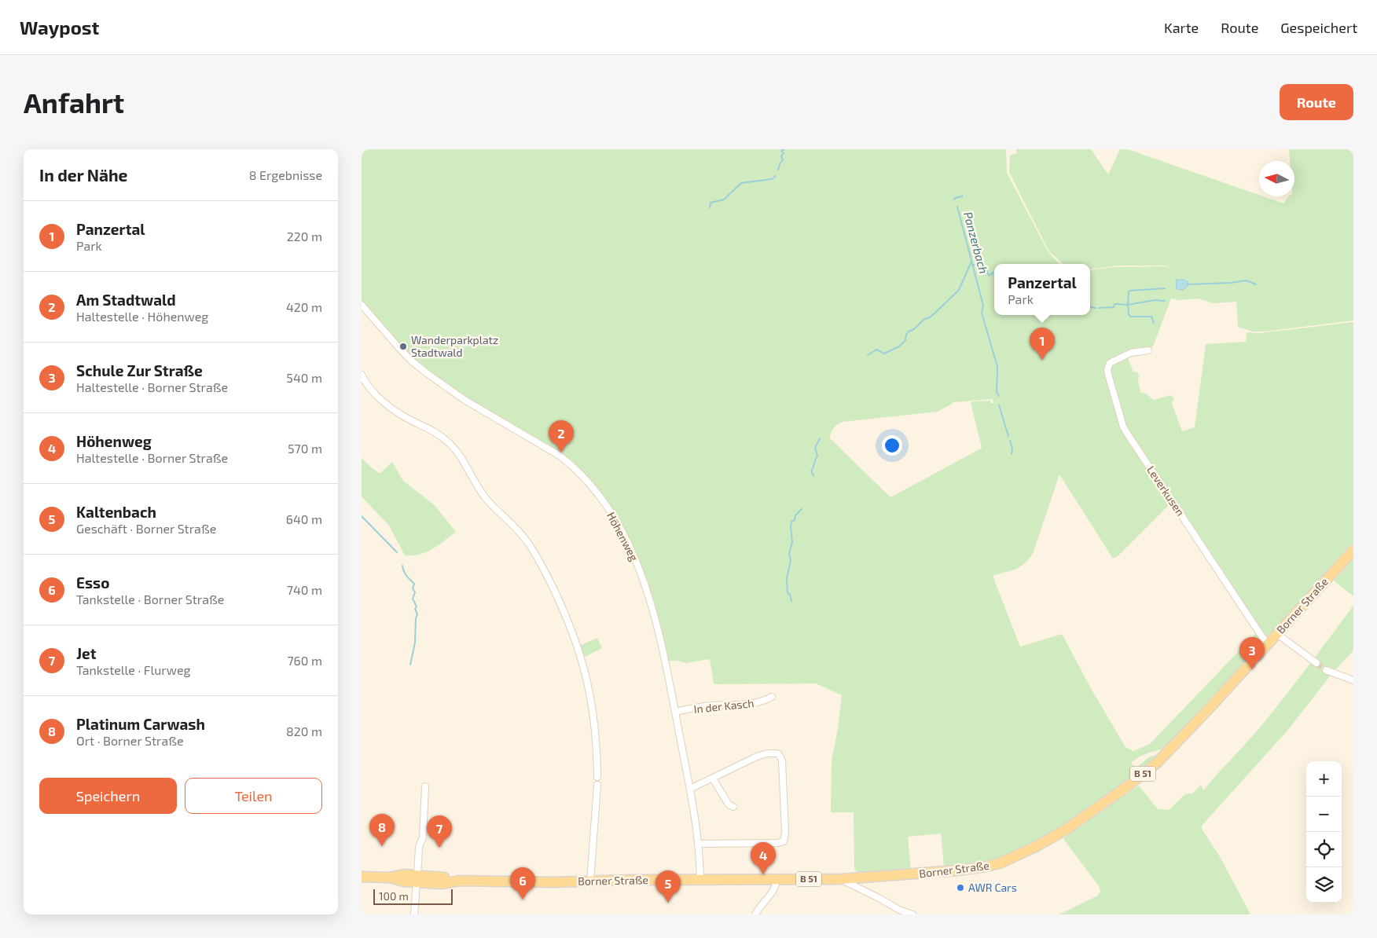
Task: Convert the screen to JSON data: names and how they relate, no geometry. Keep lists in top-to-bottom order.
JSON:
{
  "streets": {
    "main road": ["Borner Straße", "B 51"],
    "street": ["Leverkusen", "Höhenweg", "In der Kasch"]
  },
  "crossings": [
    ["Leverkusen", "Borner Straße"],
    ["Höhenweg", "Borner Straße"],
    ["Höhenweg", "In der Kasch"]
  ],
  "water": ["Panzerbach"],
  "places": ["Wanderparkplatz Stadtwald", "AWR Cars"],
  "scale_bar": "100 m",
  "north": "left",
  "page": {
    "header": "Waypost",
    "nav": ["Karte", "Route", "Gespeichert"],
    "buttons": [
      "Route",
      ["Speichern", "Teilen"]
    ],
    "title": "Anfahrt",
    "heading": ["In der Nähe", "8 Ergebnisse"],
    "list": [
      {
        "mark": "1",
        "name": "Panzertal",
        "note": "Park",
        "value": "220 m"
      },
      {
        "mark": "2",
        "name": "Am Stadtwald",
        "note": "Haltestelle · Höhenweg",
        "value": "420 m"
      },
      {
        "mark": "3",
        "name": "Schule Zur Straße",
        "note": "Haltestelle · Borner Straße",
        "value": "540 m"
      },
      {
        "mark": "4",
        "name": "Höhenweg",
        "note": "Haltestelle · Borner Straße",
        "value": "570 m"
      },
      {
        "mark": "5",
        "name": "Kaltenbach",
        "note": "Geschäft · Borner Straße",
        "value": "640 m"
      },
      {
        "mark": "6",
        "name": "Esso",
        "note": "Tankstelle · Borner Straße",
        "value": "740 m"
      },
      {
        "mark": "7",
        "name": "Jet",
        "note": "Tankstelle · Flurweg",
        "value": "760 m"
      },
      {
        "mark": "8",
        "name": "Platinum Carwash",
        "note": "Ort · Borner Straße",
        "value": "820 m"
      }
    ],
    "popup": ["Panzertal", "Park"],
    "pins": [
      "1",
      "2",
      "3",
      "8",
      "7",
      "4",
      "6",
      "5"
    ],
    "map_buttons": ["+", "−"],
    "scale": "100 m"
  }
}
